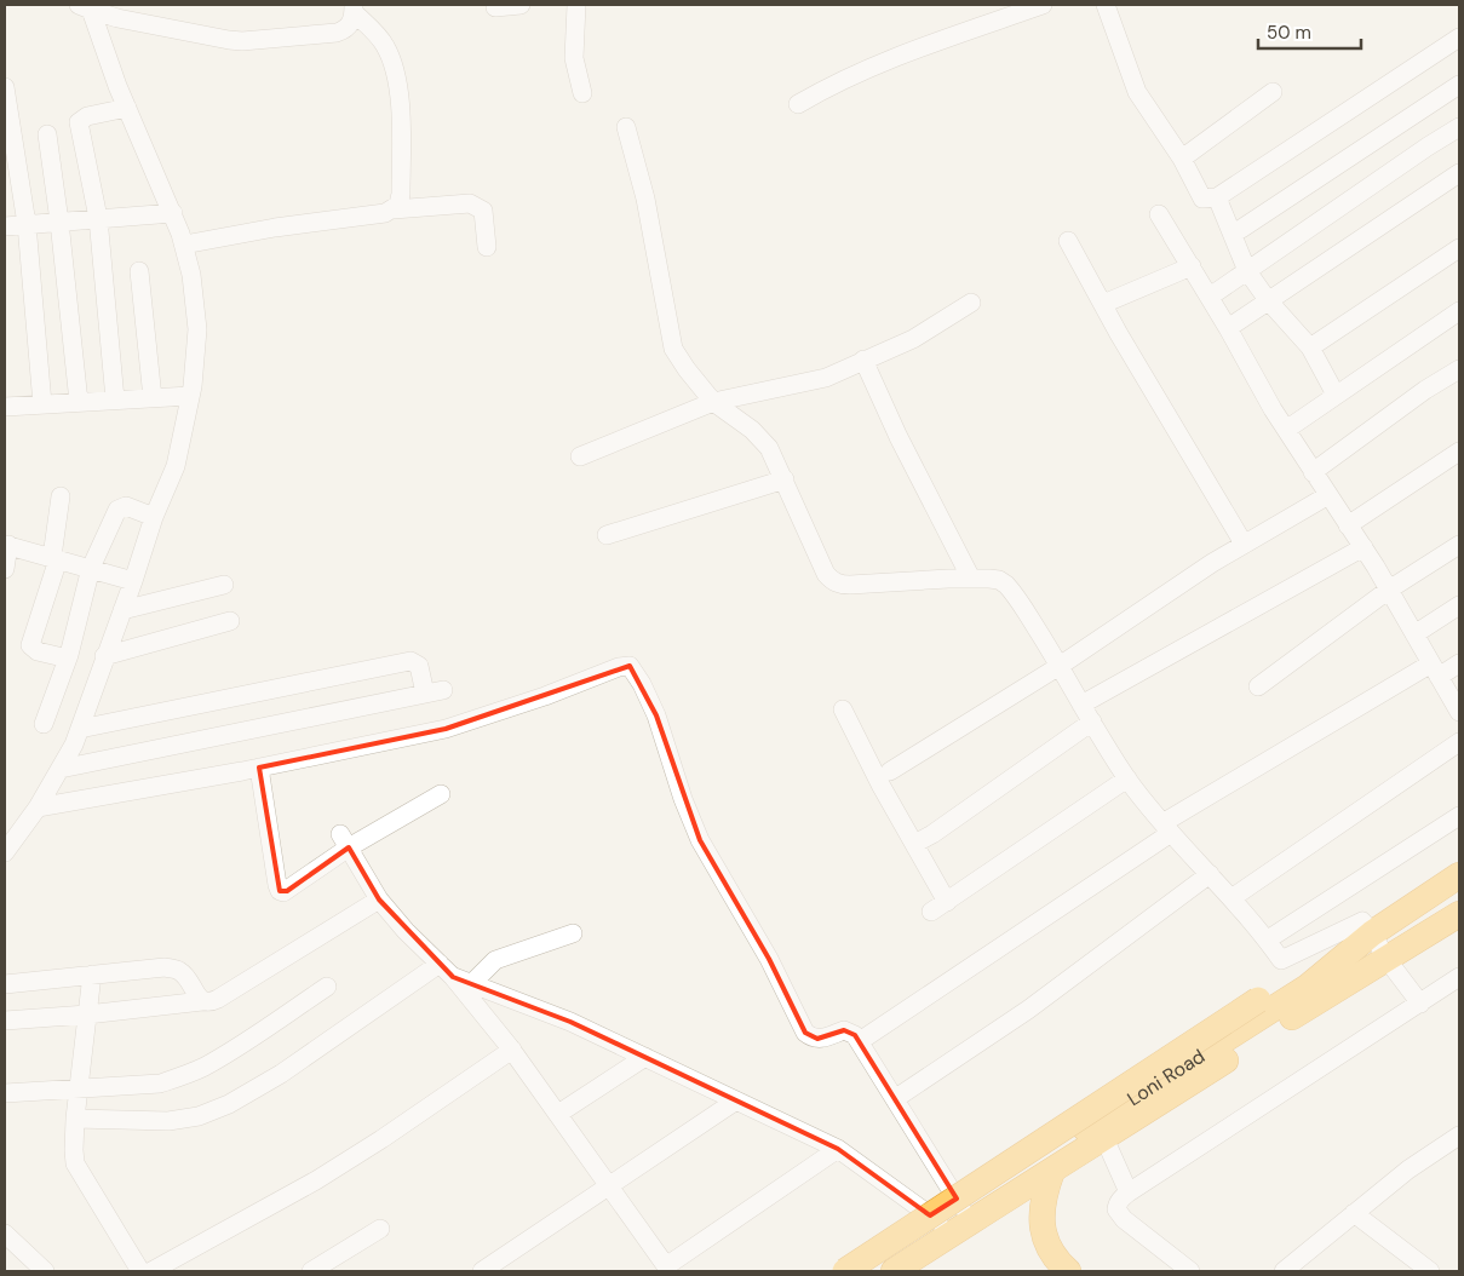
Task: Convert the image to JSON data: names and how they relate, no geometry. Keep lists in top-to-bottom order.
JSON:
{
  "streets": {
    "highway": ["Loni Road"]
  },
  "scale_bar": "50 m"
}
